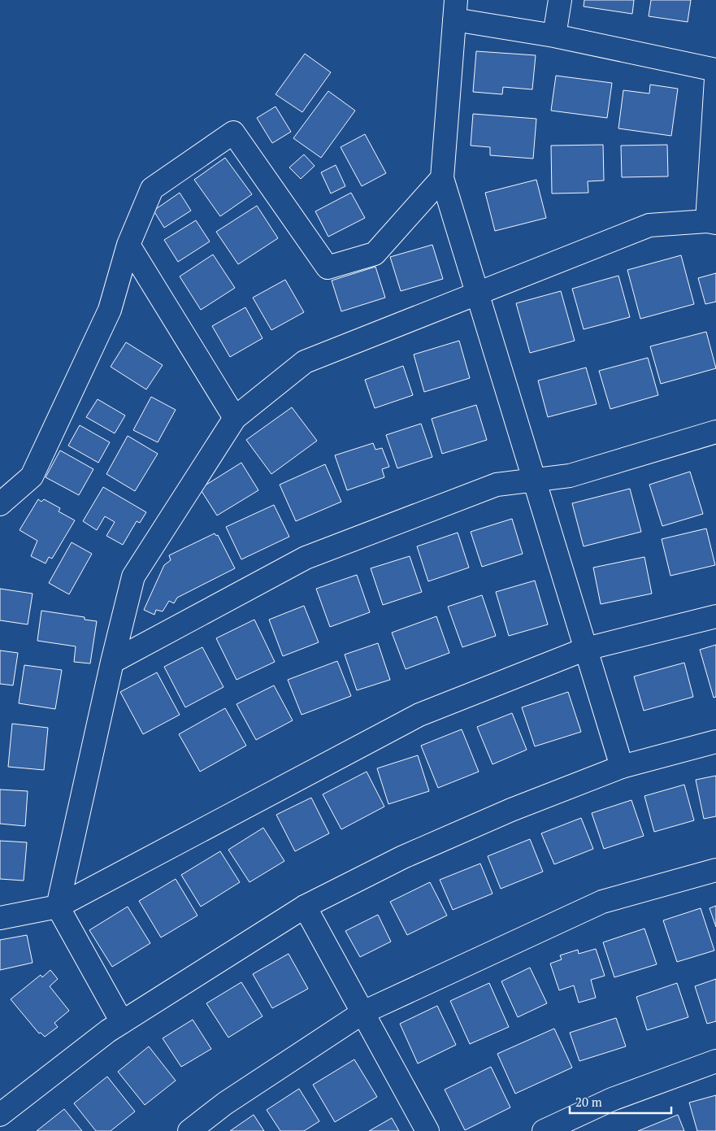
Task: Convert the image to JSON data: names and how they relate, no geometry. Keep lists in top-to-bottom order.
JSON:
{
  "scale_bar": "20 m"
}
